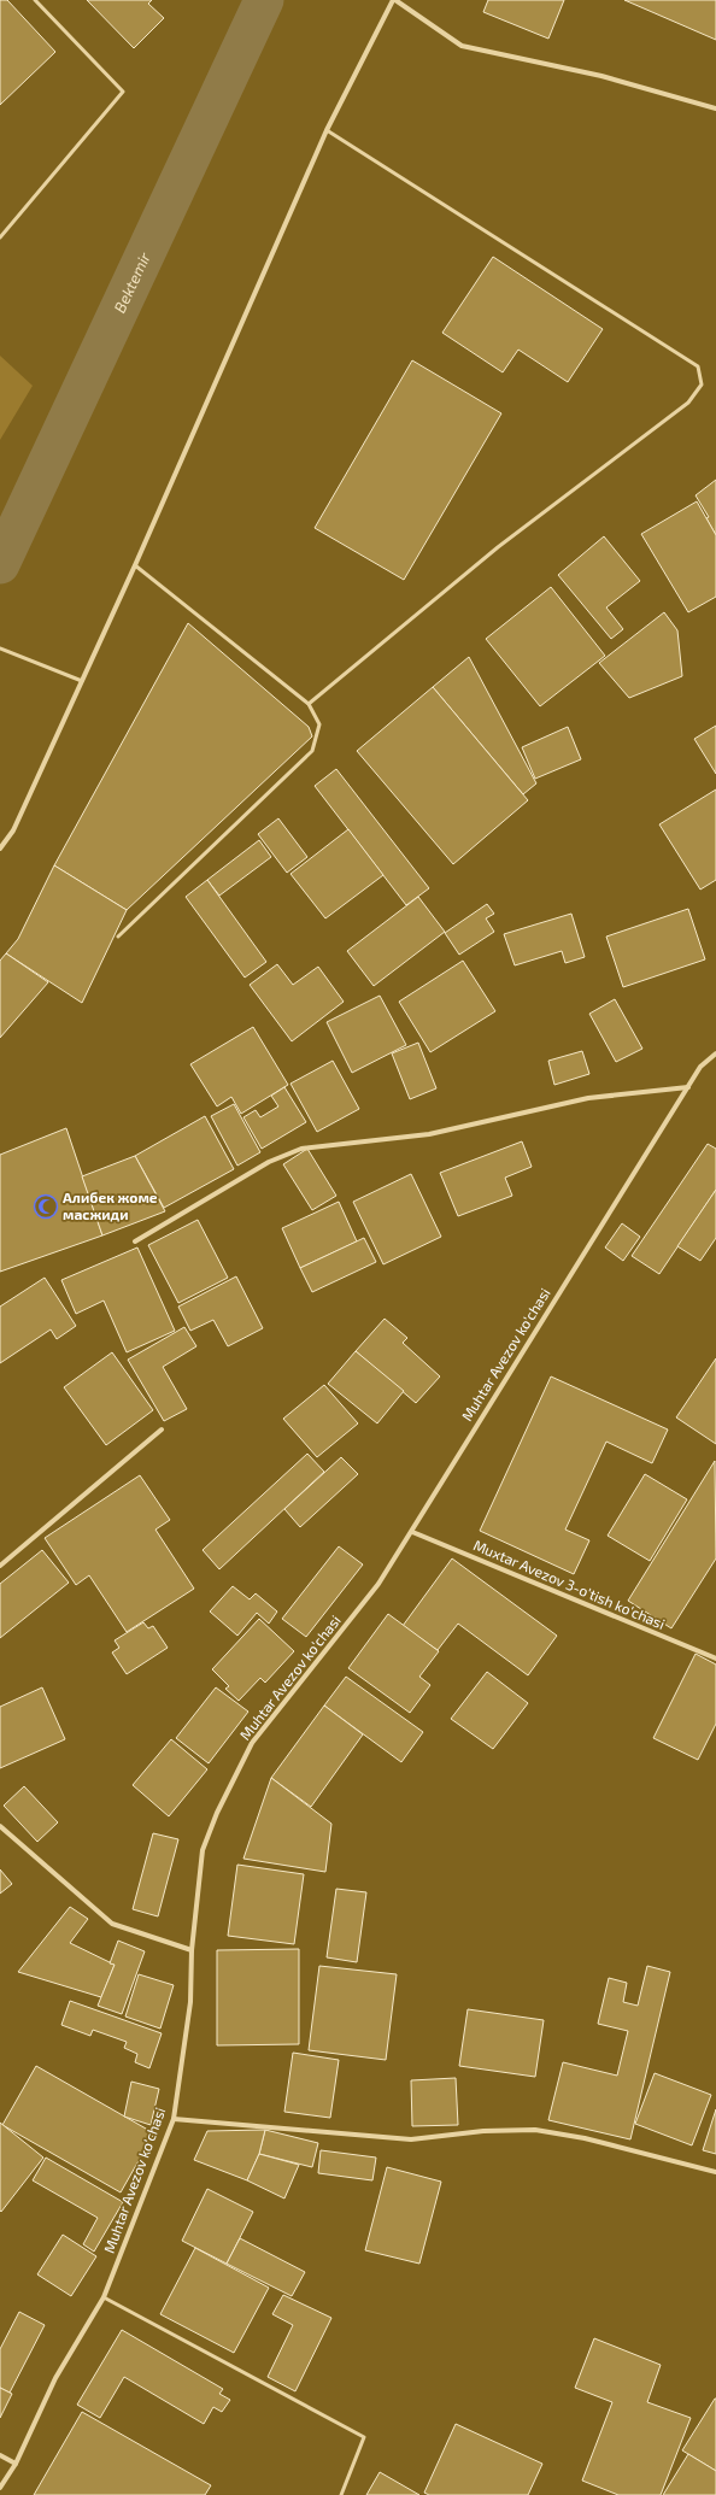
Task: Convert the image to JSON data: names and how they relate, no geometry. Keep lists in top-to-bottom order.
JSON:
{
  "streets": {
    "street": ["Muhtar Avezov ko'chasi", "Muxtar Avezov 3-o'tish ko'chasi"]
  },
  "crossings": [
    ["Muhtar Avezov ko'chasi", "Muxtar Avezov 3-o'tish ko'chasi"]
  ],
  "water": ["Bektemir"],
  "places": {
    "mosque": ["Алибек жоме масжиди"]
  }
}
